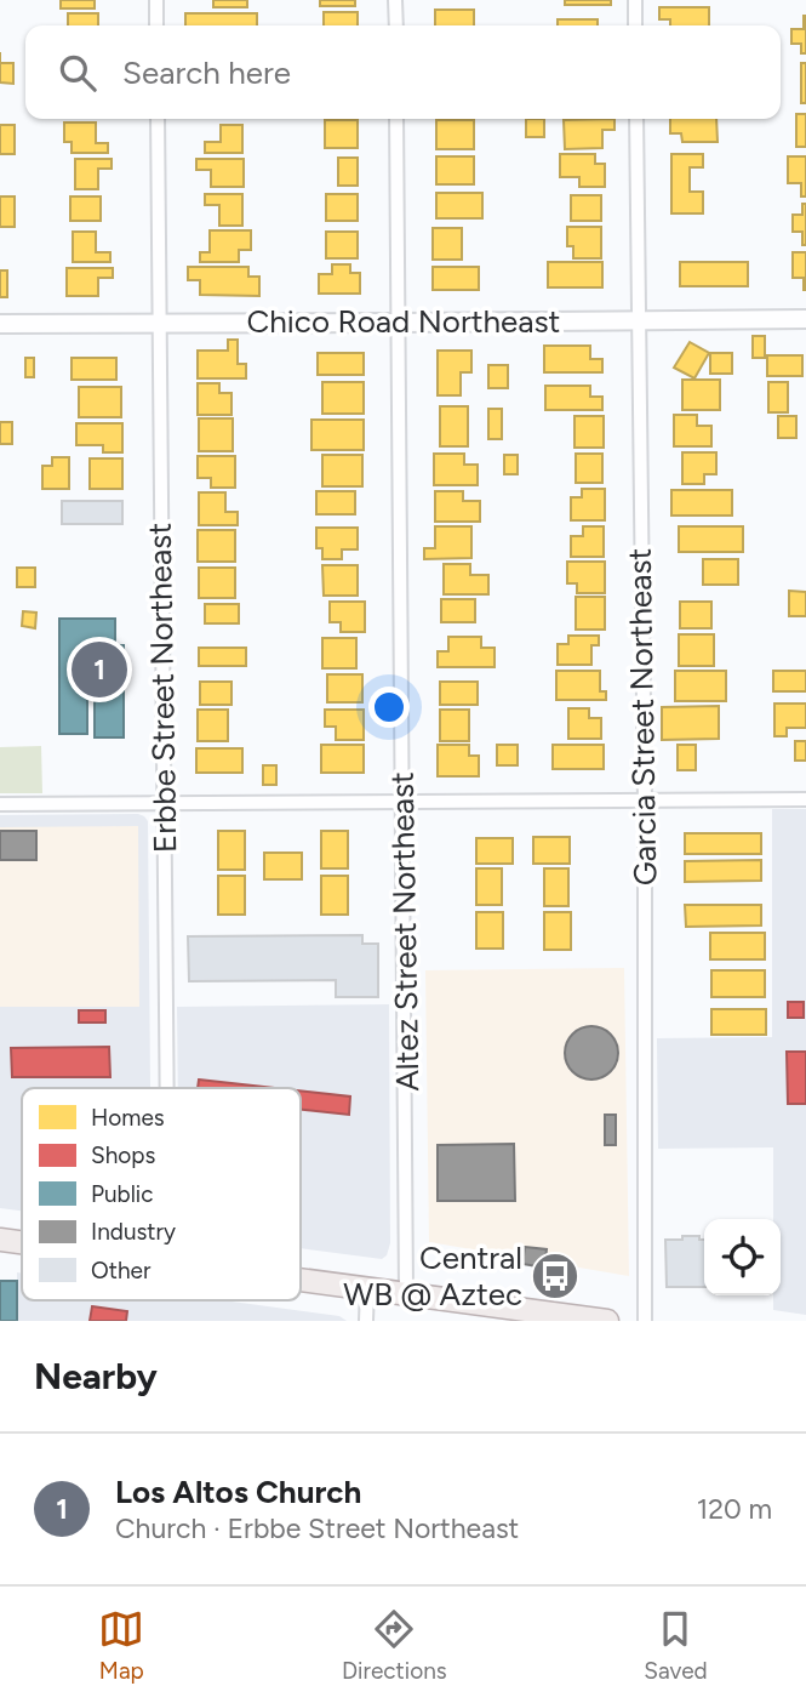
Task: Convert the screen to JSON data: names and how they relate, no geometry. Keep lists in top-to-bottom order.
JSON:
{
  "streets": {
    "street": [
      "Chico Road Northeast",
      "Erbbe Street Northeast",
      "Garcia Street Northeast",
      "Altez Street Northeast"
    ]
  },
  "crossings": [
    ["Chico Road Northeast", "Erbbe Street Northeast"],
    ["Chico Road Northeast", "Garcia Street Northeast"],
    ["Chico Road Northeast", "Altez Street Northeast"]
  ],
  "places": {
    "bus stop": ["Central WB @ Aztec"]
  },
  "legend": [
    "Homes",
    "Shops",
    "Public",
    "Industry",
    "Other"
  ],
  "page": {
    "search": "Search here",
    "pins": "1",
    "heading": "Nearby",
    "list": [
      {
        "mark": "1",
        "name": "Los Altos Church",
        "note": "Church · Erbbe Street Northeast",
        "value": "120 m"
      }
    ],
    "nav": ["Map", "Directions", "Saved"]
  }
}
